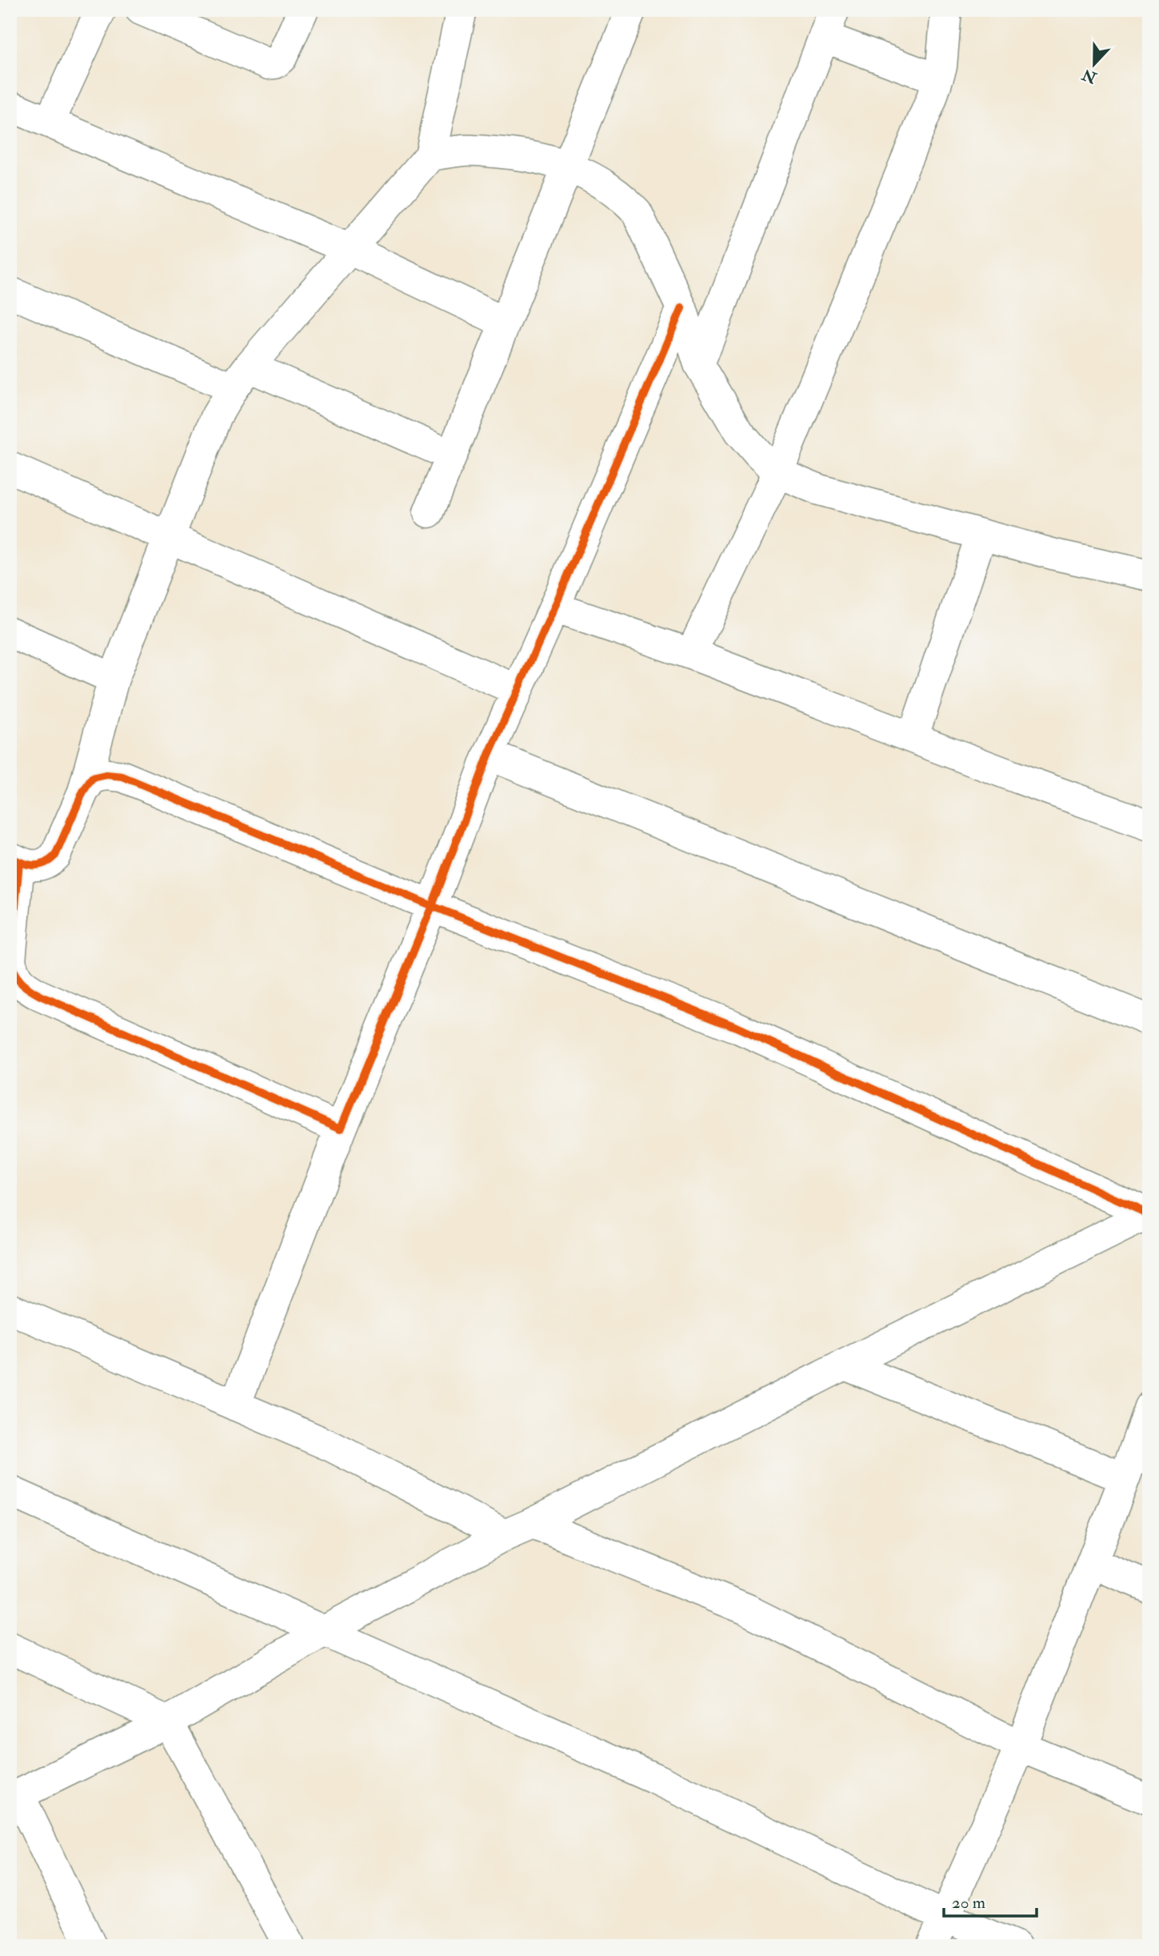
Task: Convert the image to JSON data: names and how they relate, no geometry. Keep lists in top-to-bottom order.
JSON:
{
  "scale_bar": "20 m",
  "north": "bottom"
}
